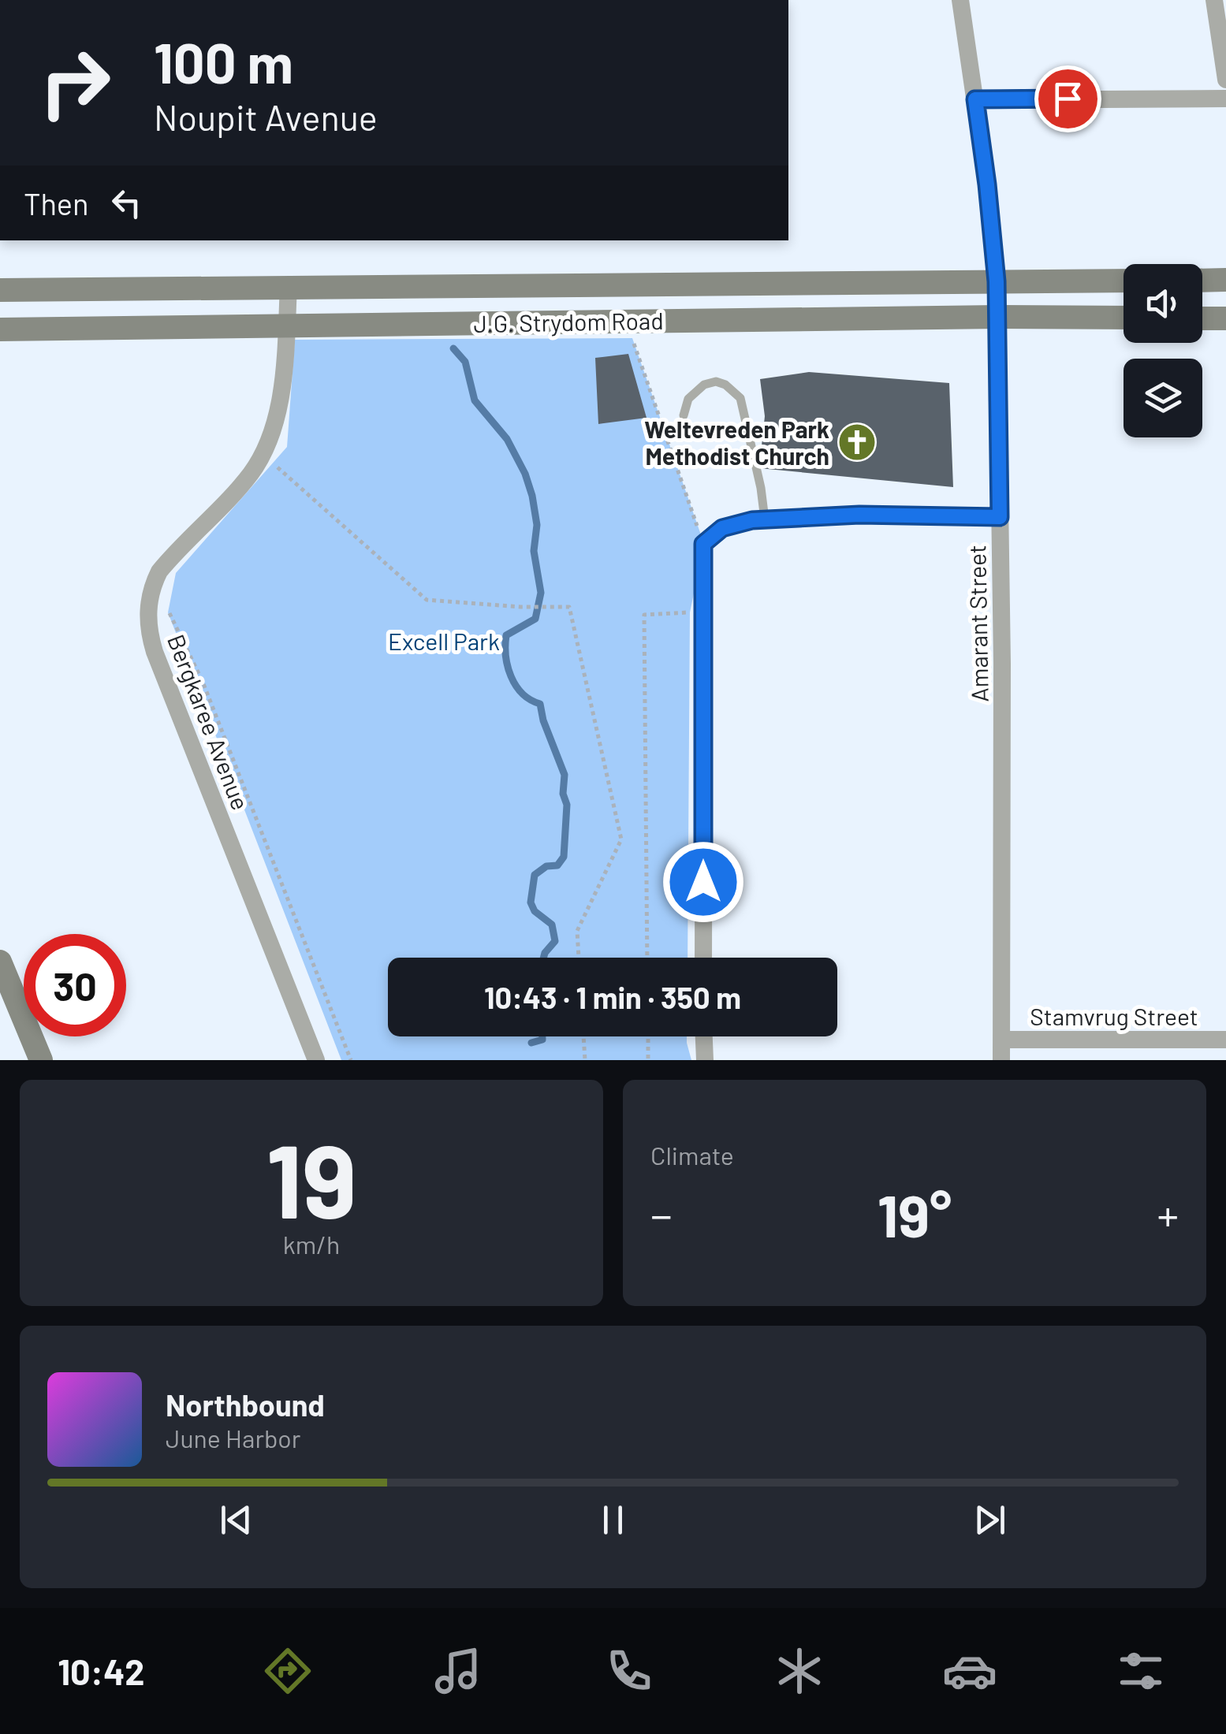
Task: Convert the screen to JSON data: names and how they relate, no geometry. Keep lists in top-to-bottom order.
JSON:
{
  "streets": {
    "street": [
      "J.G. Strydom Road",
      "Amarant Street",
      "Bergkaree Avenue",
      "Stamvrug Street"
    ]
  },
  "crossings": [
    ["J.G. Strydom Road", "Amarant Street"],
    ["J.G. Strydom Road", "Bergkaree Avenue"],
    ["Amarant Street", "Stamvrug Street"]
  ],
  "parks": ["Excell Park"],
  "places": {
    "church": ["Weltevreden Park Methodist Church"]
  },
  "page": {
    "turn": ["100 m", "Noupit Avenue"],
    "then": "Then",
    "limit": "30",
    "trip": "10:43 · 1 min · 350 m",
    "tile": [
      ["19", "km/h"],
      "Climate"
    ],
    "heat": ["−", "19°", "+"],
    "song": ["Northbound", "June Harbor"],
    "tabs": "10:42"
  }
}
